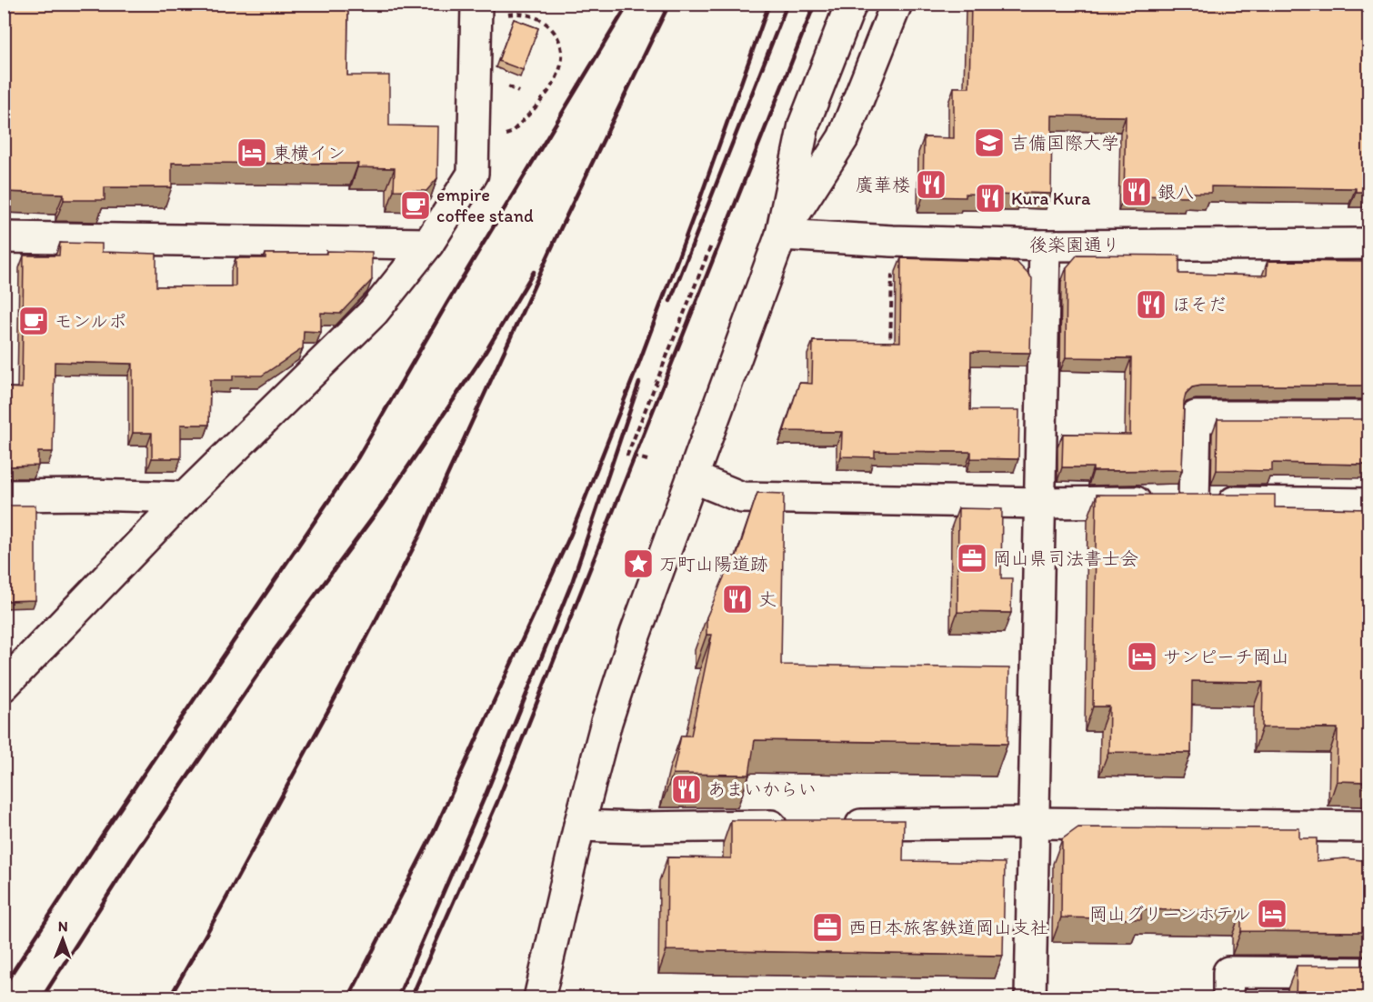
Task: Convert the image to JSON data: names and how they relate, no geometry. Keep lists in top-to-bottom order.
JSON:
{
  "streets": {
    "street": ["後楽園通り"]
  },
  "places": {
    "school or university": ["吉備国際大学"],
    "hotel": ["東横イン", "サンピーチ岡山", "岡山グリーンホテル"],
    "restaurant": [
      "廣華楼",
      "銀八",
      "Kura Kura",
      "ほそだ",
      "丈",
      "あまいからい"
    ],
    "cafe": ["empire coffee stand", "モンルポ"],
    "office": ["岡山県司法書士会", "西日本旅客鉄道岡山支社"],
    "place": ["万町山陽道跡"]
  },
  "north": "top"
}
